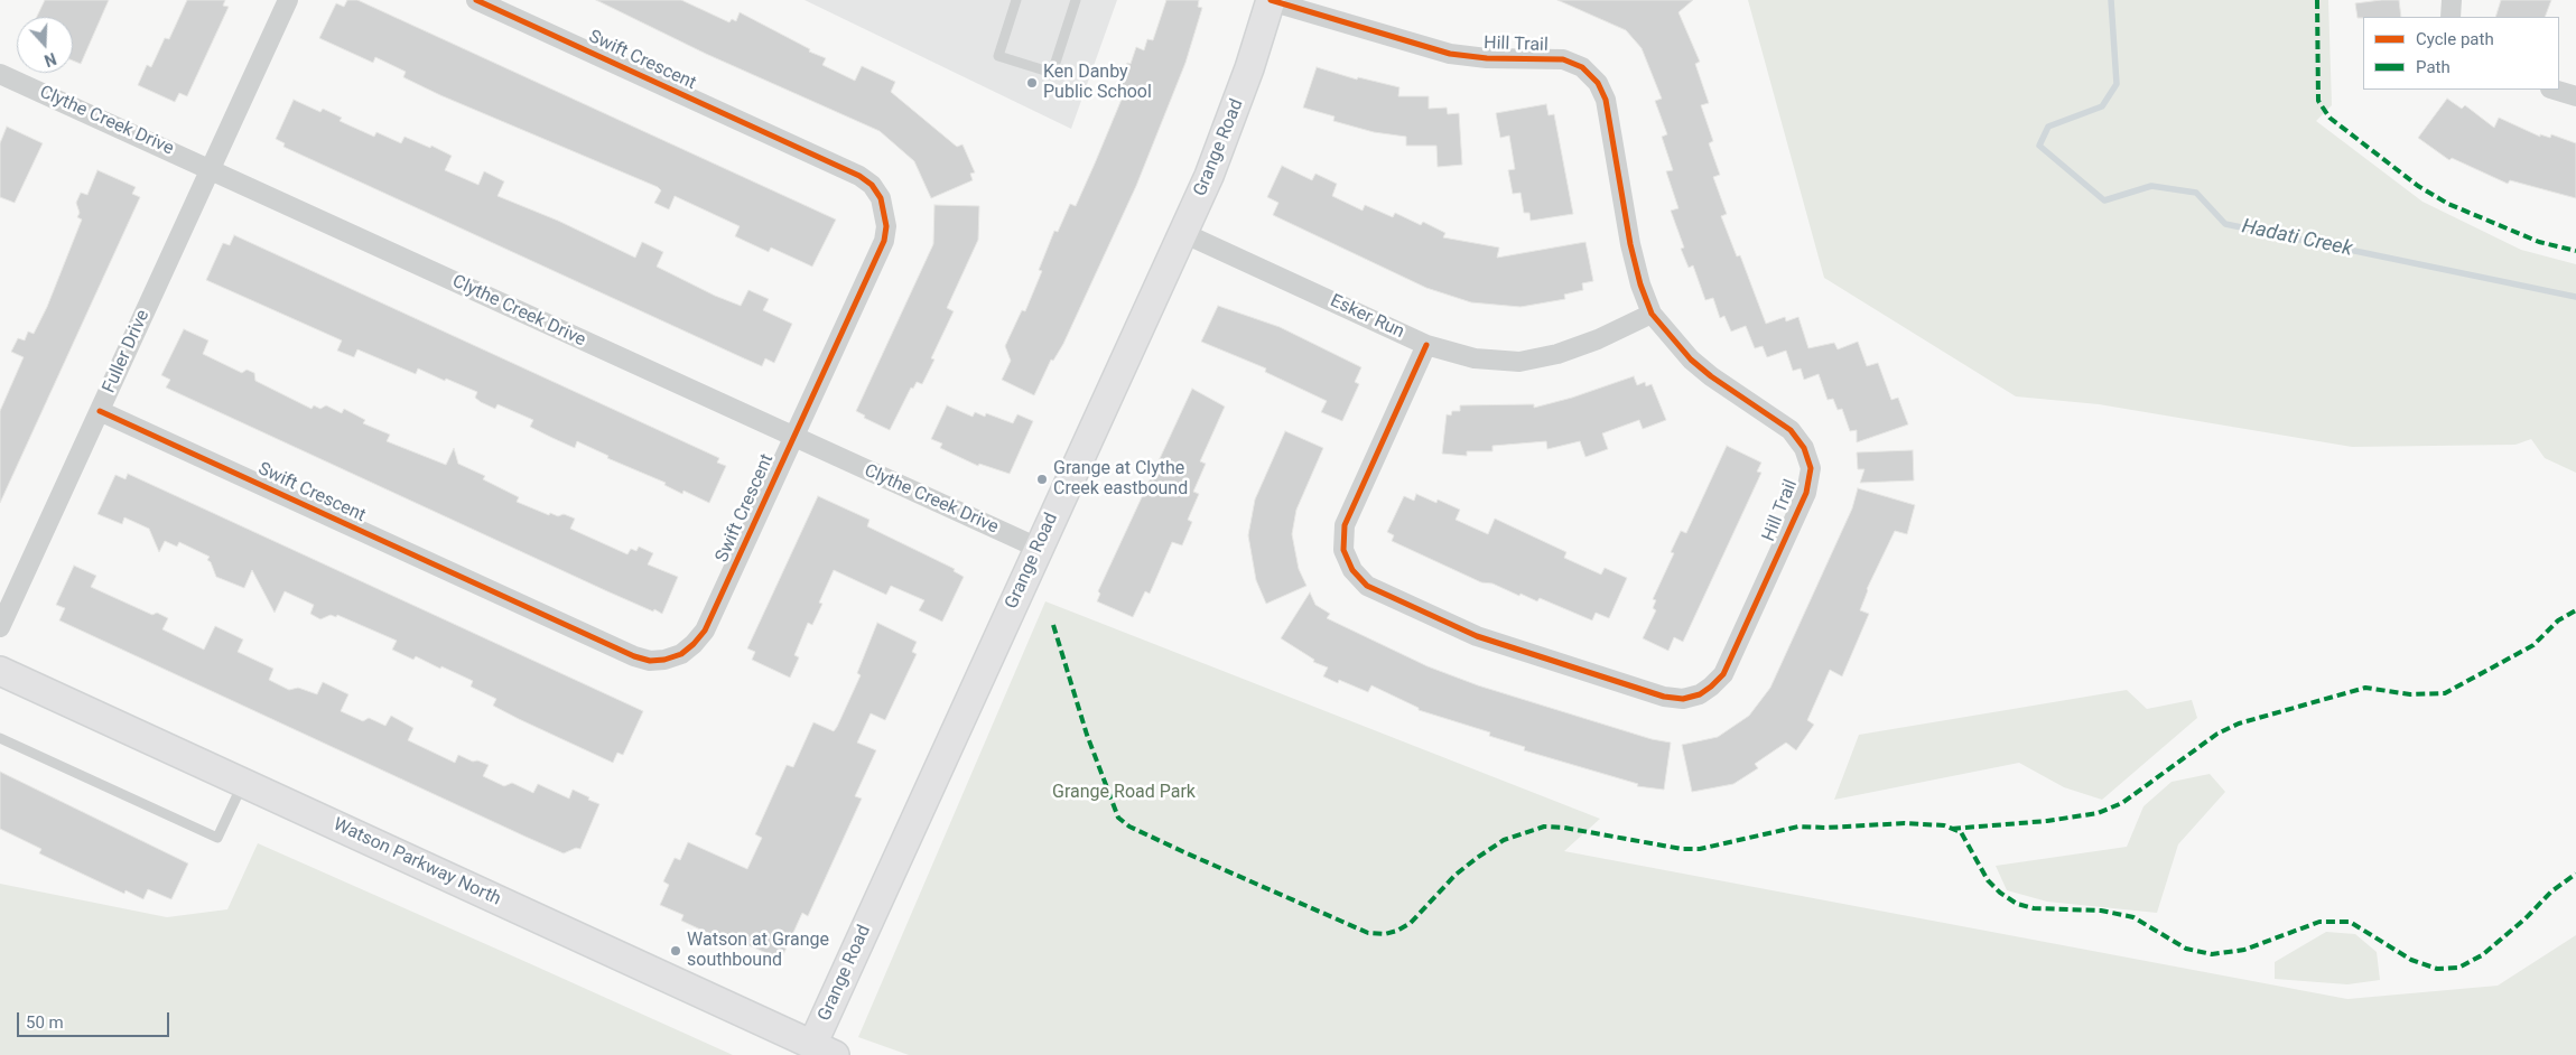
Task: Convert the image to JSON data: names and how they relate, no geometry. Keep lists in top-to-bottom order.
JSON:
{
  "streets": {
    "street": [
      "Hill Trail",
      "Swift Crescent",
      "Clythe Creek Drive",
      "Grange Road",
      "Esker Run",
      "Fuller Drive",
      "Watson Parkway North"
    ]
  },
  "crossings": [
    ["Hill Trail", "Grange Road"],
    ["Hill Trail", "Esker Run"],
    ["Swift Crescent", "Clythe Creek Drive"],
    ["Swift Crescent", "Fuller Drive"],
    ["Clythe Creek Drive", "Grange Road"],
    ["Clythe Creek Drive", "Fuller Drive"],
    ["Grange Road", "Esker Run"],
    ["Grange Road", "Watson Parkway North"]
  ],
  "water": ["Hadati Creek"],
  "parks": ["Grange Road Park"],
  "places": ["Ken Danby Public School", "Grange at Clythe Creek eastbound", "Watson at Grange southbound"],
  "legend": ["Cycle path", "Path"],
  "scale_bar": "50 m",
  "north": "bottom"
}
